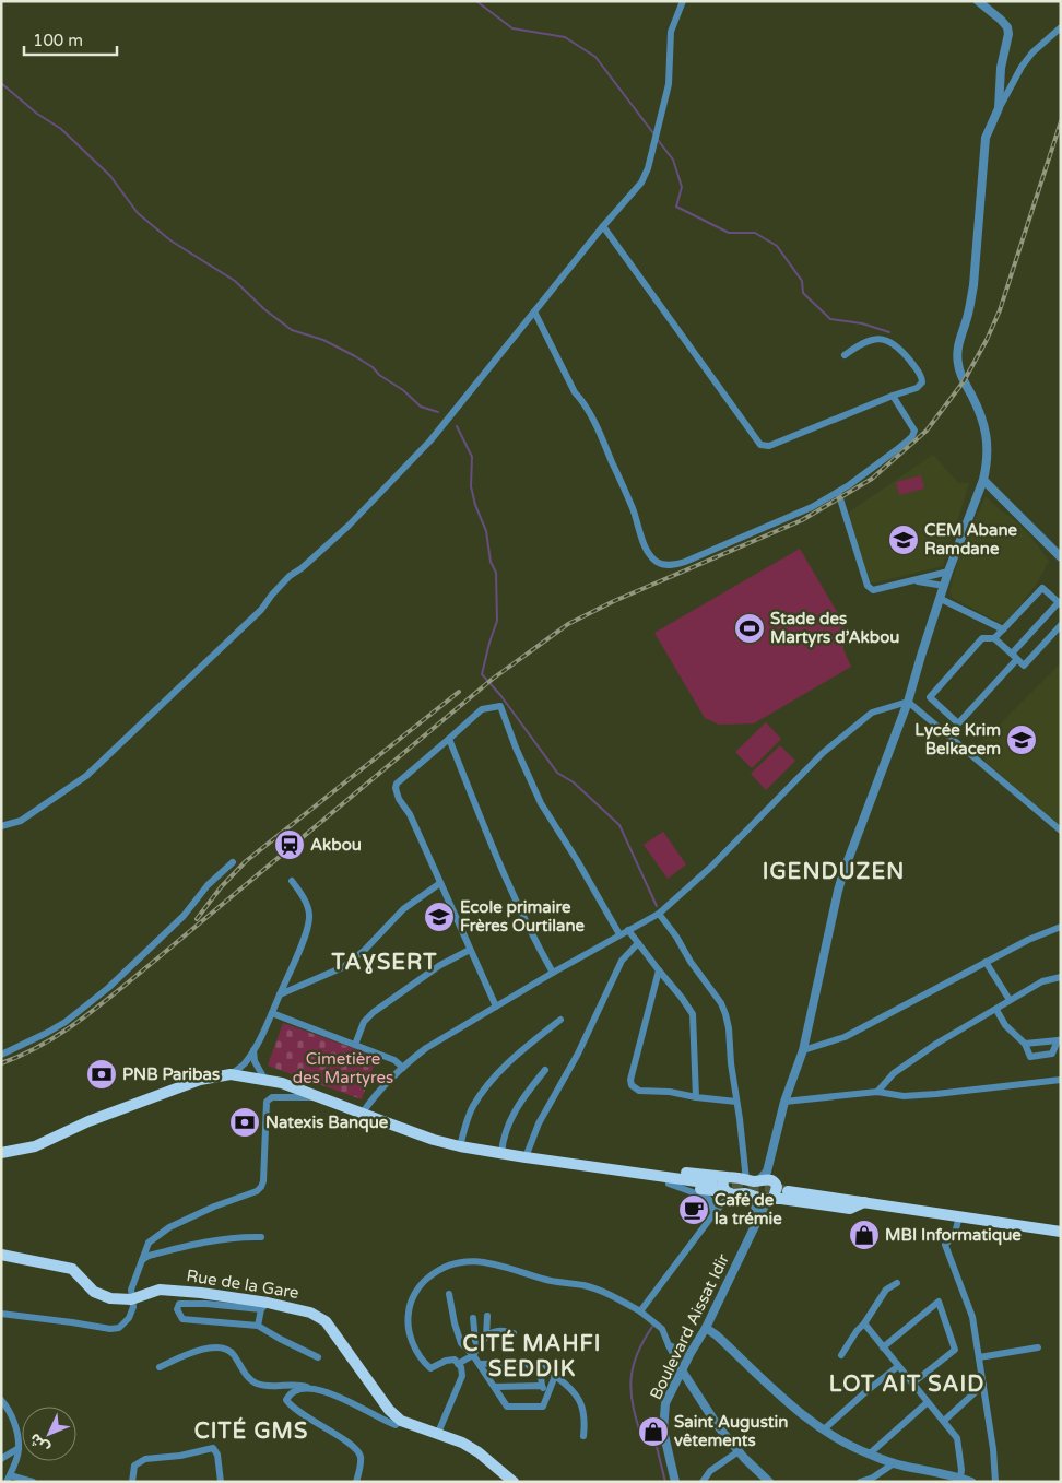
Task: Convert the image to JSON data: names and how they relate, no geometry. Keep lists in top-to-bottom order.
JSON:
{
  "streets": {
    "main road": ["Rue de la Gare"],
    "street": ["Boulevard Aissat Idir"]
  },
  "districts": [
    "IGENDUZEN",
    "TAƔSERT",
    "CITÉ MAHFI SEDDIK",
    "LOT AIT SAID",
    "CITÉ GMS"
  ],
  "parks": ["Cimetière des Martyres"],
  "places": {
    "school or university": ["CEM Abane Ramdane", "Lycée Krim Belkacem", "Ecole primaire Frères Ourtilane"],
    "sports": ["Stade des Martyrs d’Akbou"],
    "station": ["Akbou"],
    "bank": ["PNB Paribas", "Natexis Banque"],
    "cafe": ["Café de la trémie"],
    "shop": ["MBI Informatique", "Saint Augustin vêtements"]
  },
  "scale_bar": "100 m",
  "north": "bottom left"
}
